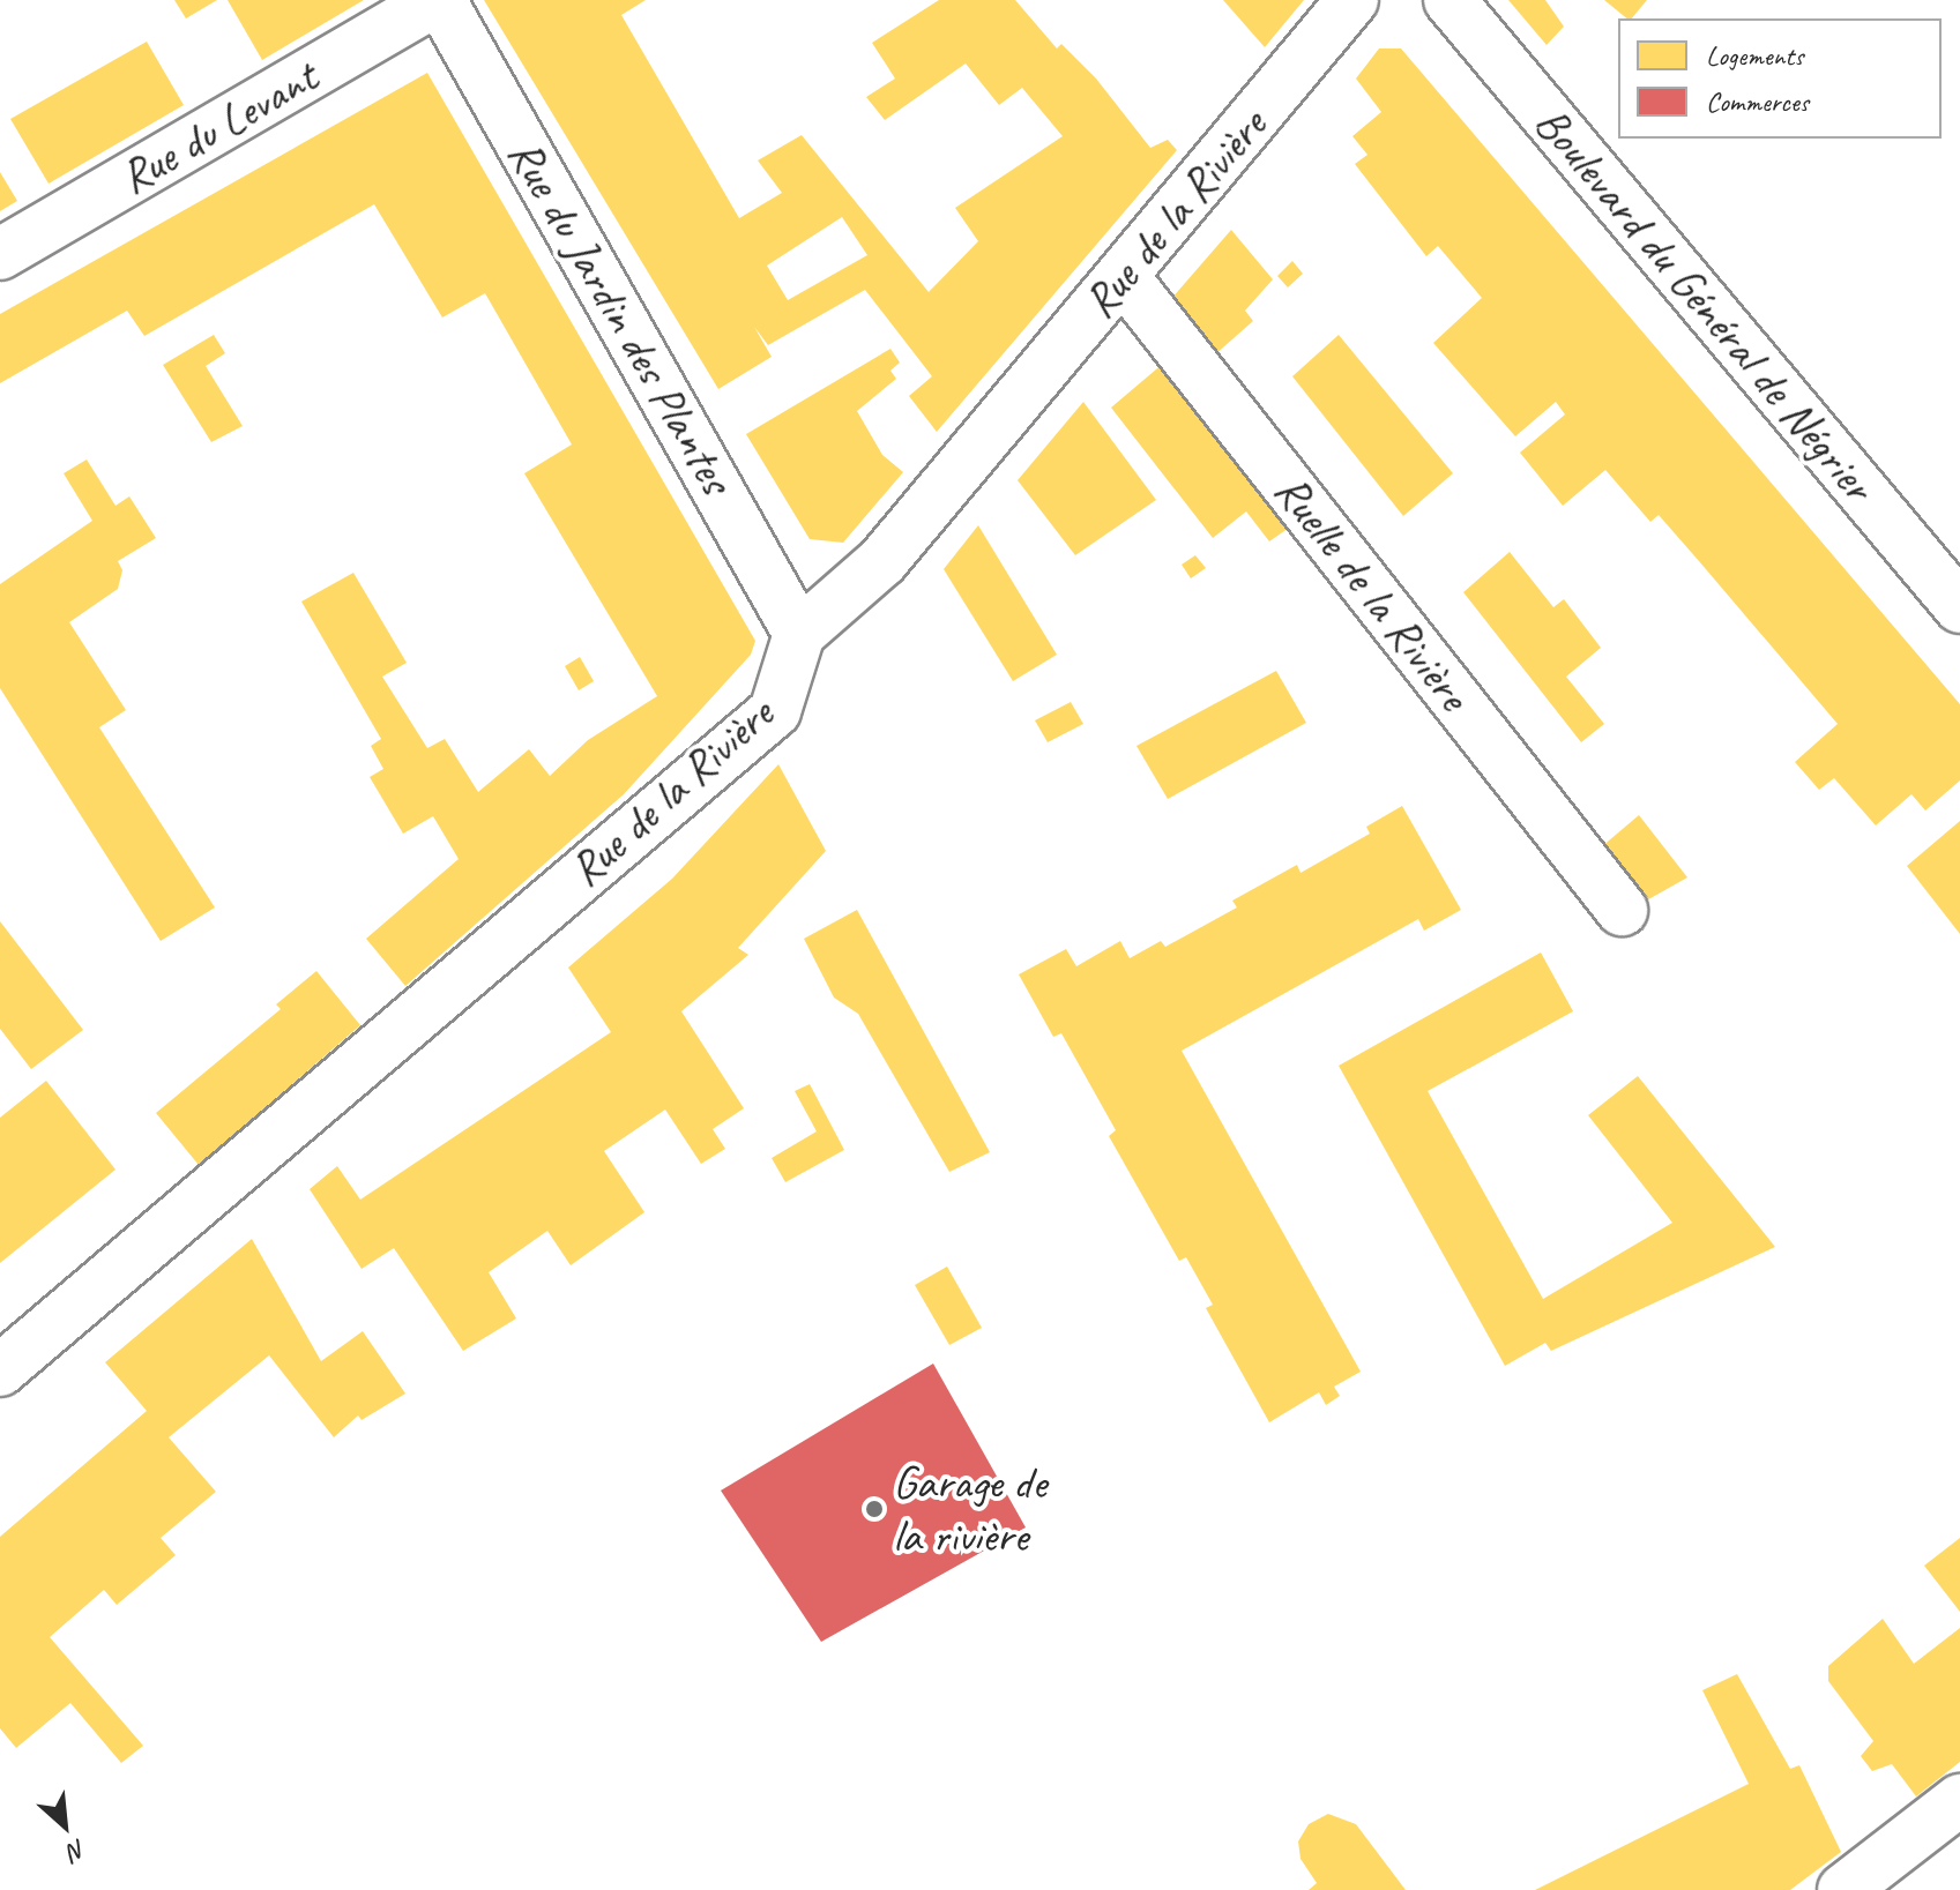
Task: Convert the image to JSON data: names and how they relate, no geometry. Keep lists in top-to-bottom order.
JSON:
{
  "streets": {
    "street": [
      "Rue du Levant",
      "Rue de la Rivière",
      "Boulevard du Général de Négrier",
      "Rue du Jardin des Plantes",
      "Ruelle de la Rivière"
    ]
  },
  "crossings": [
    ["Rue du Levant", "Rue du Jardin des Plantes"],
    ["Rue de la Rivière", "Rue du Jardin des Plantes"],
    ["Rue de la Rivière", "Ruelle de la Rivière"]
  ],
  "places": ["Garage de la rivière"],
  "legend": ["Logements", "Commerces"],
  "north": "bottom right"
}
